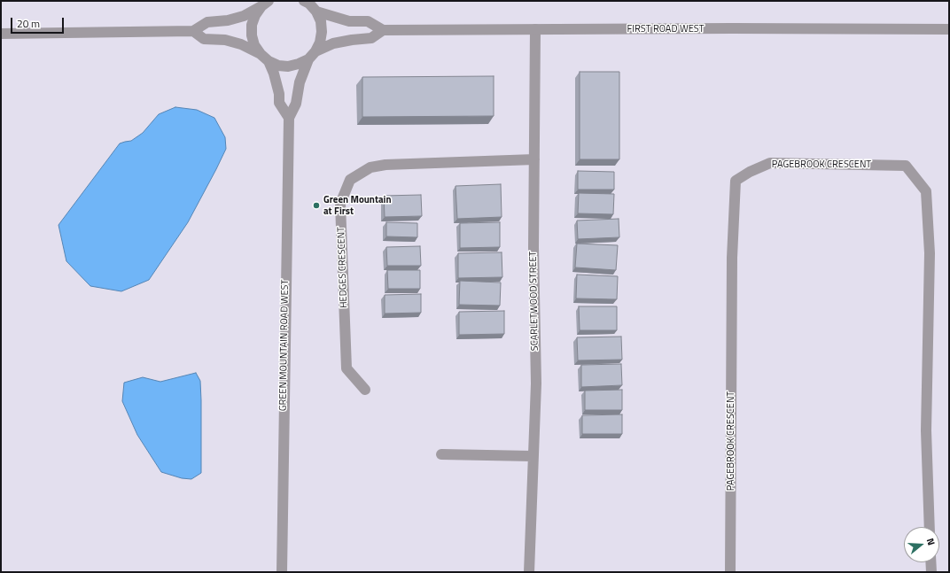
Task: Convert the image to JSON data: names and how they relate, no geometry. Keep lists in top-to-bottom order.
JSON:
{
  "streets": {
    "street": [
      "FIRST ROAD WEST",
      "PAGEBROOK CRESCENT",
      "HEDGES CRESCENT",
      "SCARLETWOOD STREET",
      "GREEN MOUNTAIN ROAD WEST"
    ]
  },
  "crossings": [
    ["FIRST ROAD WEST", "SCARLETWOOD STREET"],
    ["FIRST ROAD WEST", "GREEN MOUNTAIN ROAD WEST"],
    ["HEDGES CRESCENT", "SCARLETWOOD STREET"]
  ],
  "places": ["Green Mountain at First"],
  "scale_bar": "20 m",
  "north": "right"
}
